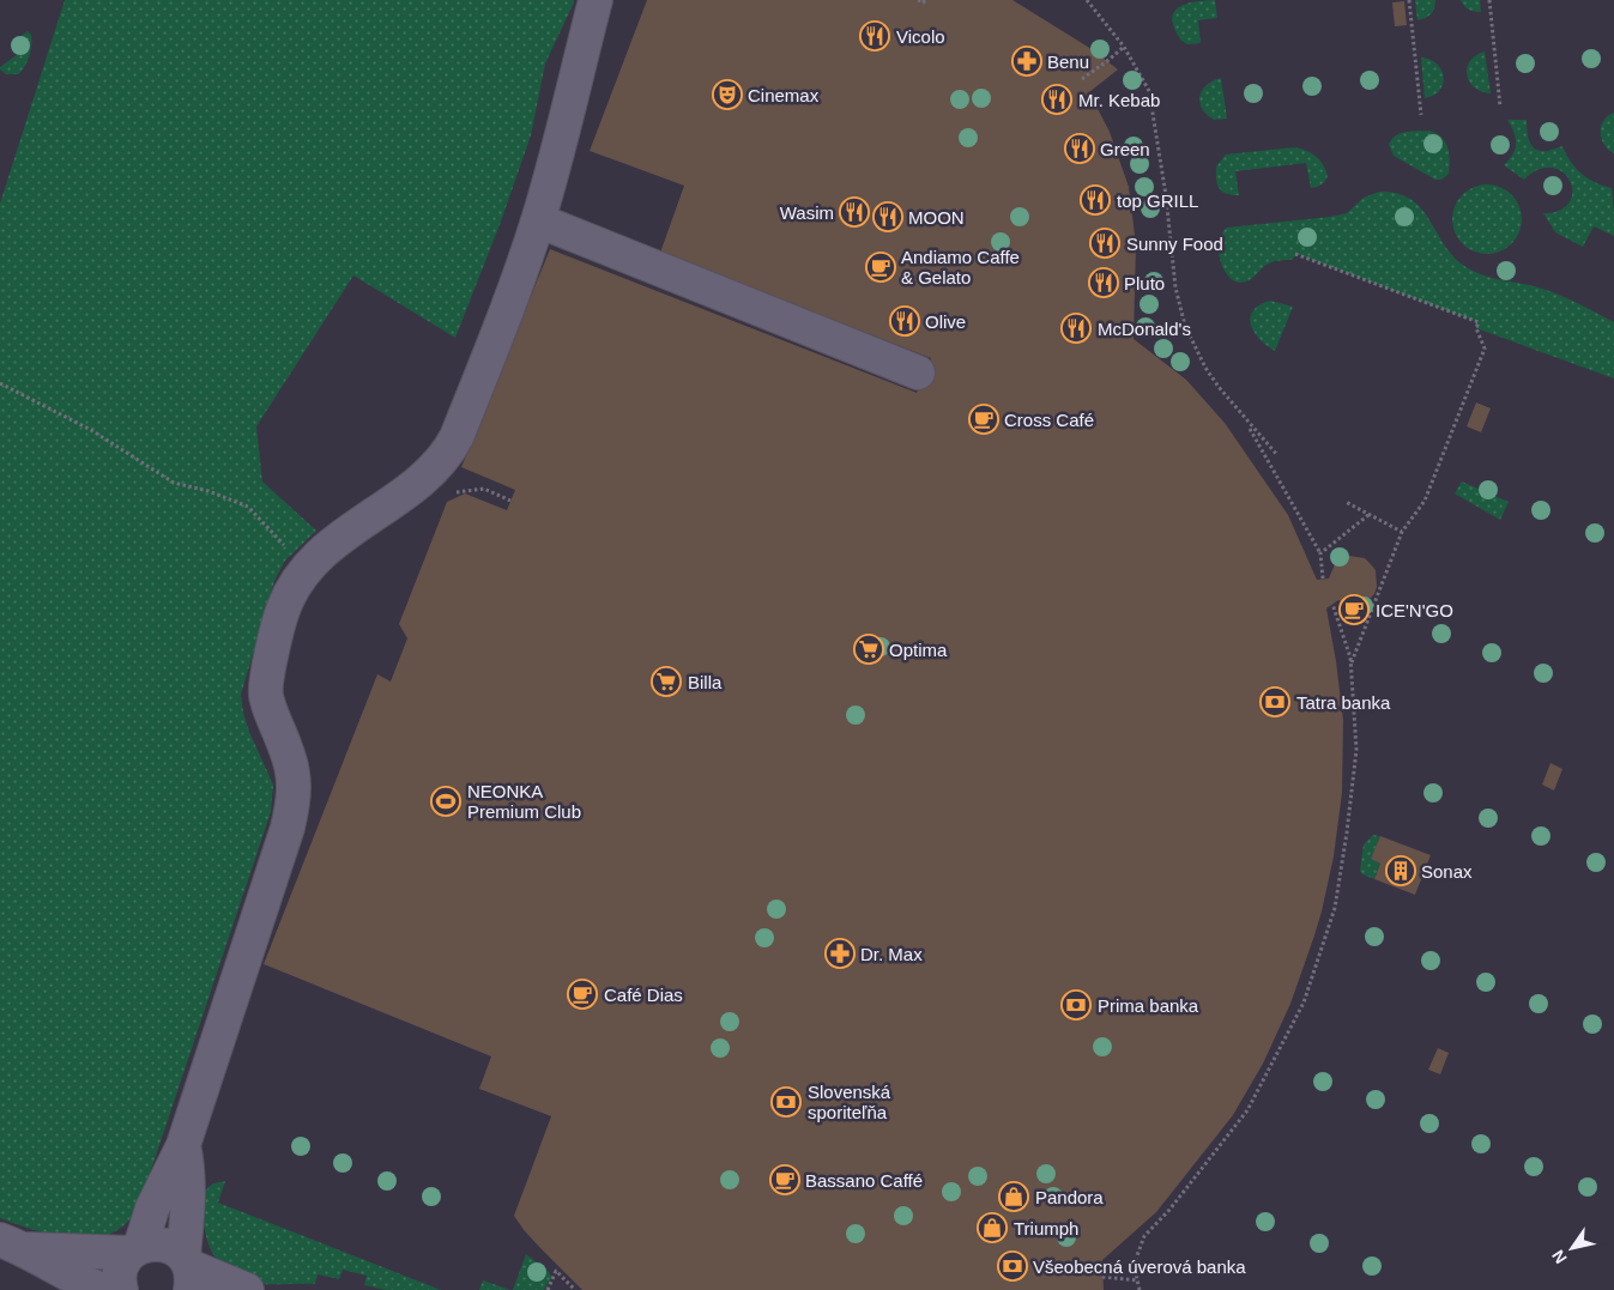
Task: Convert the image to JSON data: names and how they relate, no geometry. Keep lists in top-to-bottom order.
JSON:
{
  "places": {
    "restaurant": [
      "Vicolo",
      "Mr. Kebab",
      "Green",
      "top GRILL",
      "Wasim",
      "MOON",
      "Sunny Food",
      "Pluto",
      "Olive",
      "McDonald's"
    ],
    "pharmacy": ["Benu", "Dr. Max"],
    "theatre": ["Cinemax"],
    "cafe": [
      "Andiamo Caffe & Gelato",
      "Cross Café",
      "ICE'N'GO",
      "Café Dias",
      "Bassano Caffé"
    ],
    "supermarket": ["Optima", "Billa"],
    "bank": [
      "Tatra banka",
      "Prima banka",
      "Slovenská sporiteľňa",
      "Všeobecná úverová banka"
    ],
    "sports": ["NEONKA Premium Club"],
    "building": ["Sonax"],
    "shop": ["Pandora", "Triumph"]
  },
  "north": "bottom left"
}
